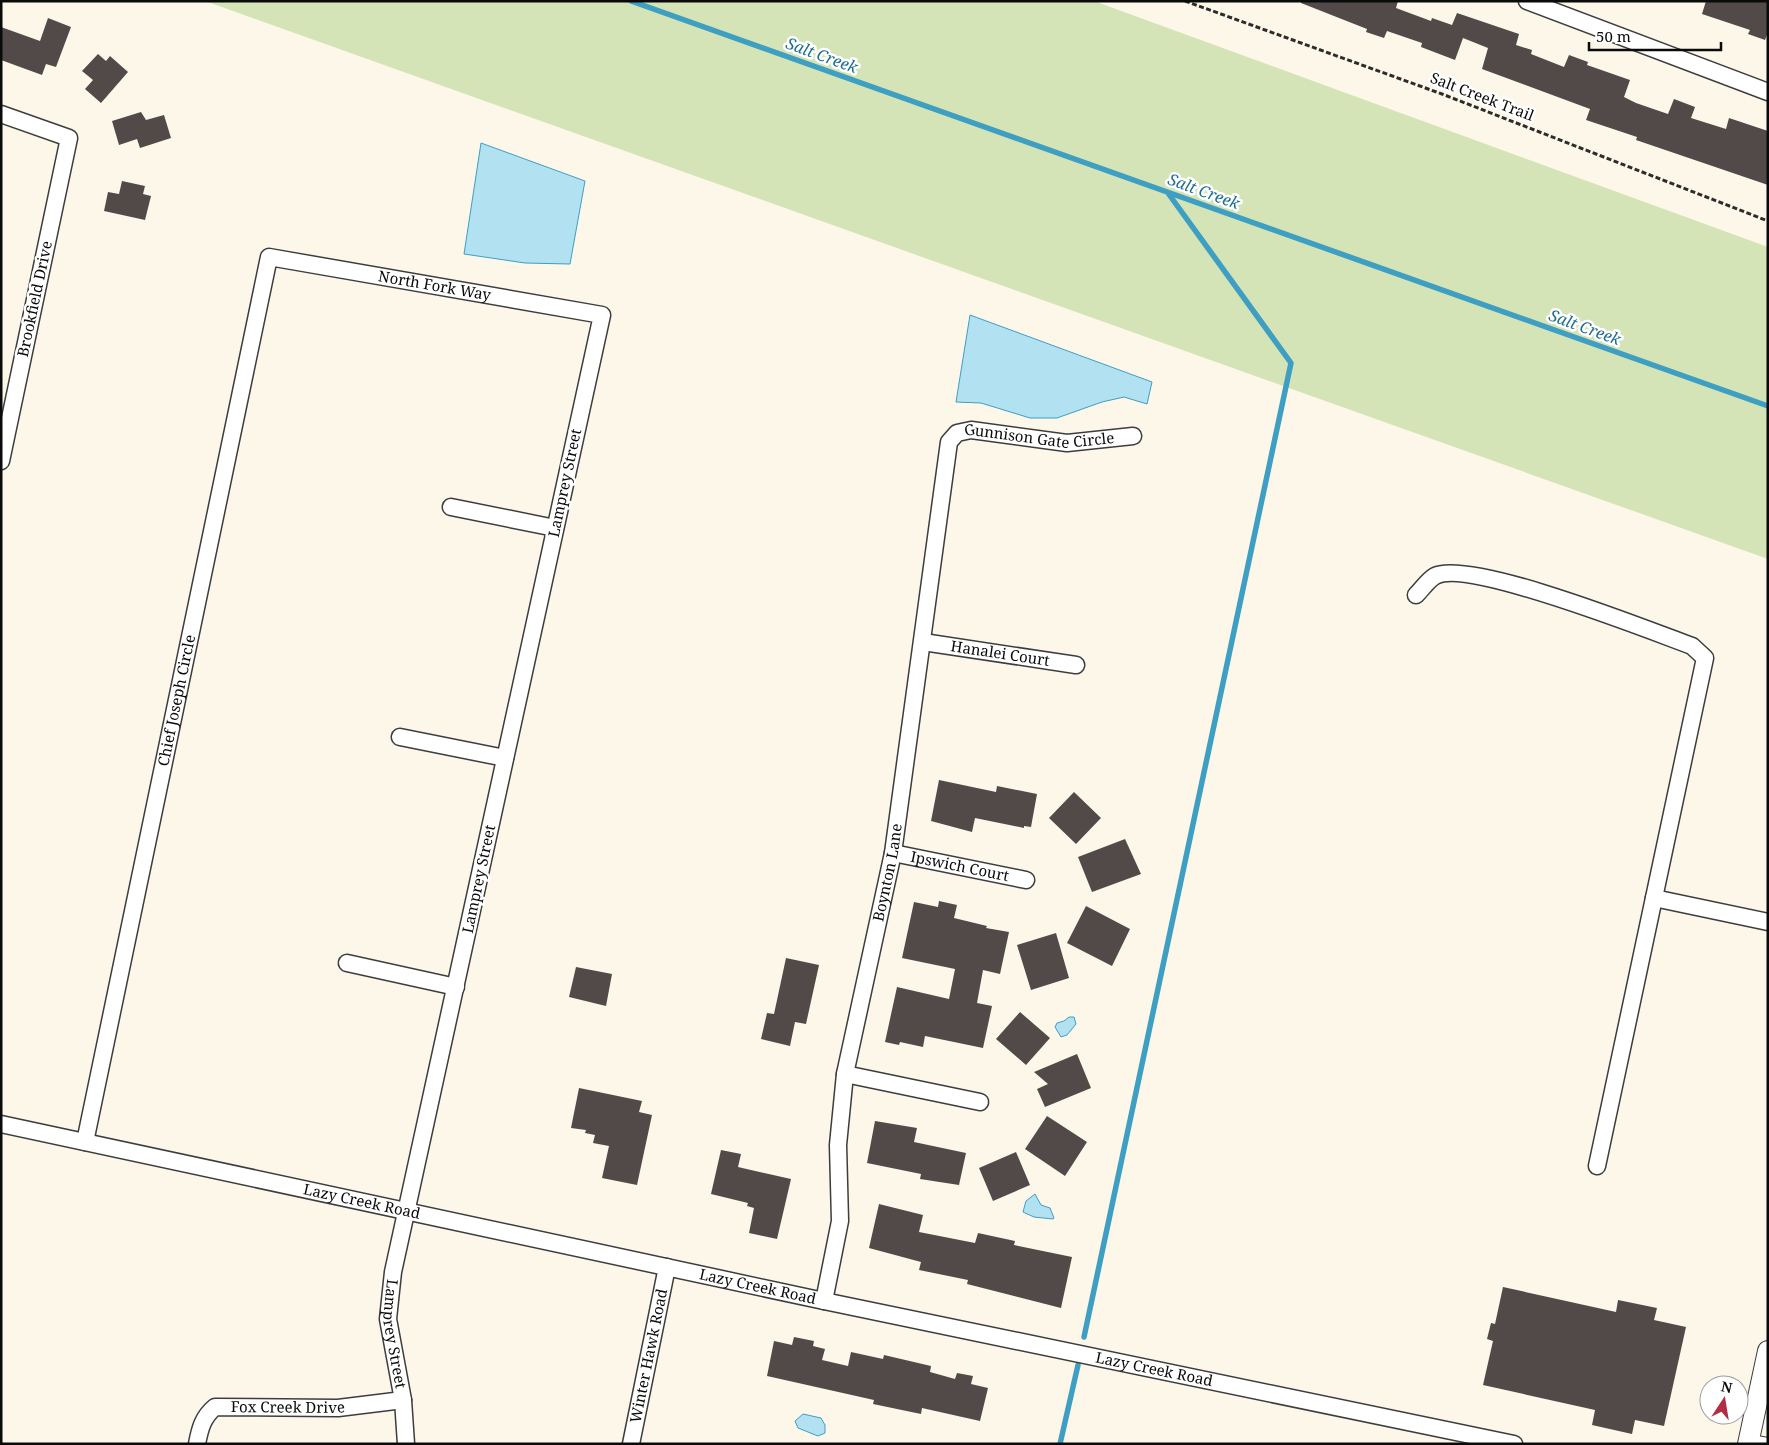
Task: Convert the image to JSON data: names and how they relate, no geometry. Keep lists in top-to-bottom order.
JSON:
{
  "streets": {
    "street": [
      "North Fork Way",
      "Brookfield Drive",
      "Gunnison Gate Circle",
      "Lamprey Street",
      "Hanalei Court",
      "Chief Joseph Circle",
      "Ipswich Court",
      "Boynton Lane",
      "Lazy Creek Road",
      "Winter Hawk Road",
      "Fox Creek Drive"
    ],
    "path": ["Salt Creek Trail"]
  },
  "crossings": [
    ["North Fork Way", "Lamprey Street"],
    ["North Fork Way", "Chief Joseph Circle"],
    ["Gunnison Gate Circle", "Boynton Lane"],
    ["Lamprey Street", "Lazy Creek Road"],
    ["Lamprey Street", "Fox Creek Drive"],
    ["Hanalei Court", "Boynton Lane"],
    ["Chief Joseph Circle", "Lazy Creek Road"],
    ["Ipswich Court", "Boynton Lane"],
    ["Boynton Lane", "Lazy Creek Road"],
    ["Lazy Creek Road", "Winter Hawk Road"]
  ],
  "water": ["Salt Creek"],
  "scale_bar": "50 m",
  "north": "top"
}
